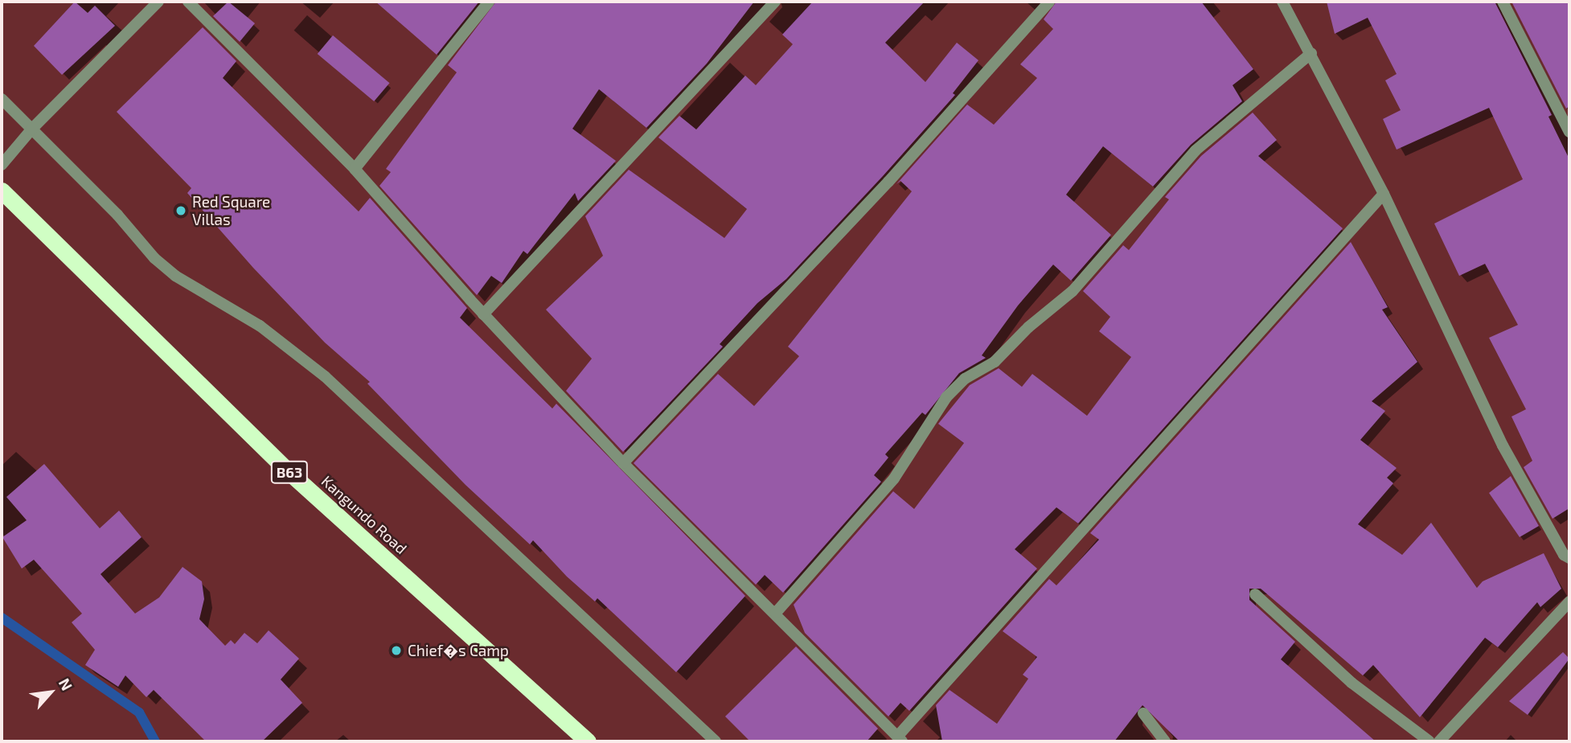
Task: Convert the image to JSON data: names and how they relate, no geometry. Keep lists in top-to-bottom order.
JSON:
{
  "streets": {
    "highway": ["B63", "Kangundo Road"]
  },
  "places": ["Red Square Villas", "Chief�s Camp"],
  "north": "top right"
}
